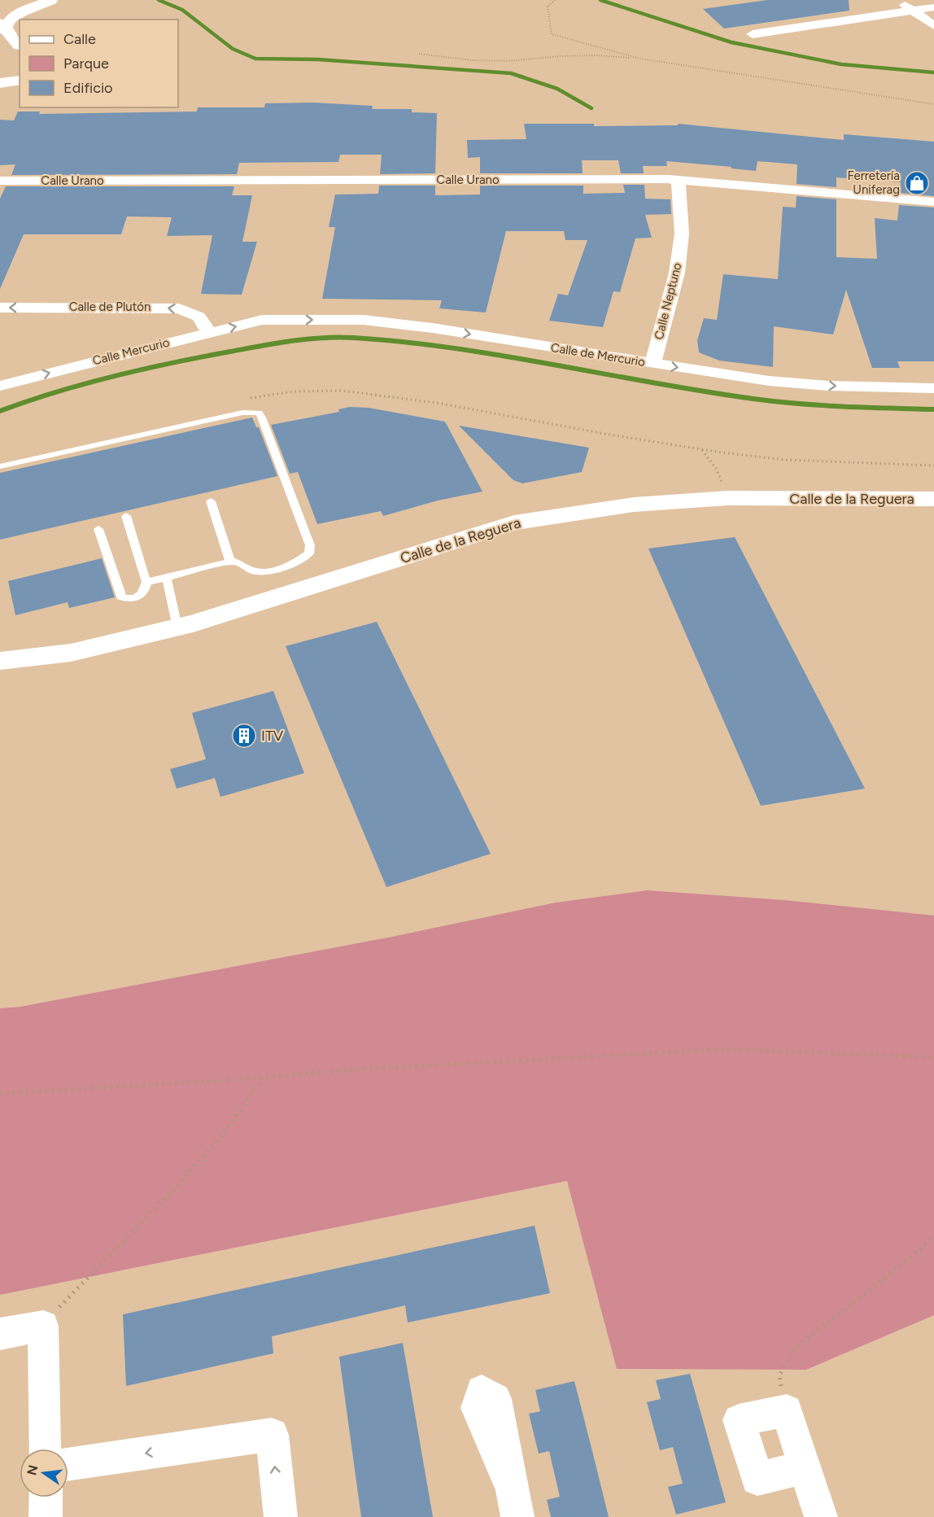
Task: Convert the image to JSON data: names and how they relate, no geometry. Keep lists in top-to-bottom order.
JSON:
{
  "streets": {
    "main road": ["Calle de la Reguera"],
    "street": [
      "Calle Urano",
      "Calle Neptuno",
      "Calle de Plutón",
      "Calle Mercurio",
      "Calle de Mercurio"
    ]
  },
  "crossings": [
    ["Calle Urano", "Calle Neptuno"],
    ["Calle Neptuno", "Calle de Mercurio"],
    ["Calle de Plutón", "Calle Mercurio"],
    ["Calle Mercurio", "Calle de Mercurio"]
  ],
  "one_way": ["Calle de Plutón", "Calle Mercurio", "Calle de Mercurio"],
  "places": {
    "shop": ["Ferretería Uniferag"],
    "building": ["ITV"]
  },
  "legend": ["Calle", "Parque", "Edificio"],
  "north": "left"
}
